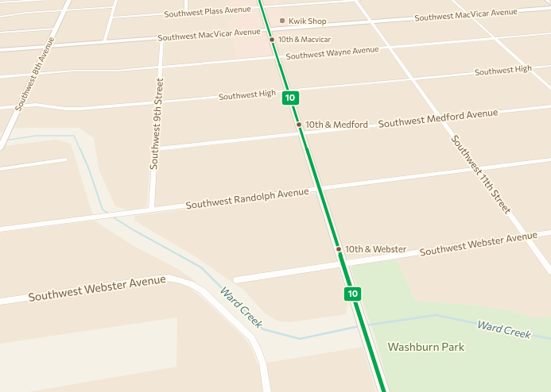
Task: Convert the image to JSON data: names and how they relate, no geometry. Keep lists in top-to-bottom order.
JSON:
{
  "streets": {
    "street": [
      "Southwest Plass Avenue",
      "Southwest MacVicar Avenue",
      "Southwest Wayne Avenue",
      "Southwest High",
      "Southwest 8th Avenue",
      "Southwest Medford Avenue",
      "Southwest 9th Street",
      "Southwest 11th Street",
      "Southwest Randolph Avenue",
      "Southwest Webster Avenue"
    ]
  },
  "crossings": [
    ["Southwest Plass Avenue", "Southwest 11th Street"],
    ["Southwest MacVicar Avenue", "Southwest 8th Avenue"],
    ["Southwest MacVicar Avenue", "Southwest 9th Street"],
    ["Southwest MacVicar Avenue", "Southwest 11th Street"],
    ["Southwest Wayne Avenue", "Southwest 8th Avenue"],
    ["Southwest Wayne Avenue", "Southwest 9th Street"],
    ["Southwest Wayne Avenue", "Southwest 11th Street"],
    ["Southwest High", "Southwest 8th Avenue"],
    ["Southwest High", "Southwest 9th Street"],
    ["Southwest High", "Southwest 11th Street"],
    ["Southwest Medford Avenue", "Southwest 9th Street"],
    ["Southwest Medford Avenue", "Southwest 11th Street"],
    ["Southwest 9th Street", "Southwest Randolph Avenue"],
    ["Southwest 11th Street", "Southwest Randolph Avenue"],
    ["Southwest 11th Street", "Southwest Webster Avenue"]
  ],
  "water": ["Ward Creek"],
  "parks": ["Washburn Park"],
  "places": [
    "Kwik Shop",
    "10th & Macvicar",
    "10th & Medford",
    "10th & Webster"
  ],
  "lines": ["transit line 10"]
}
